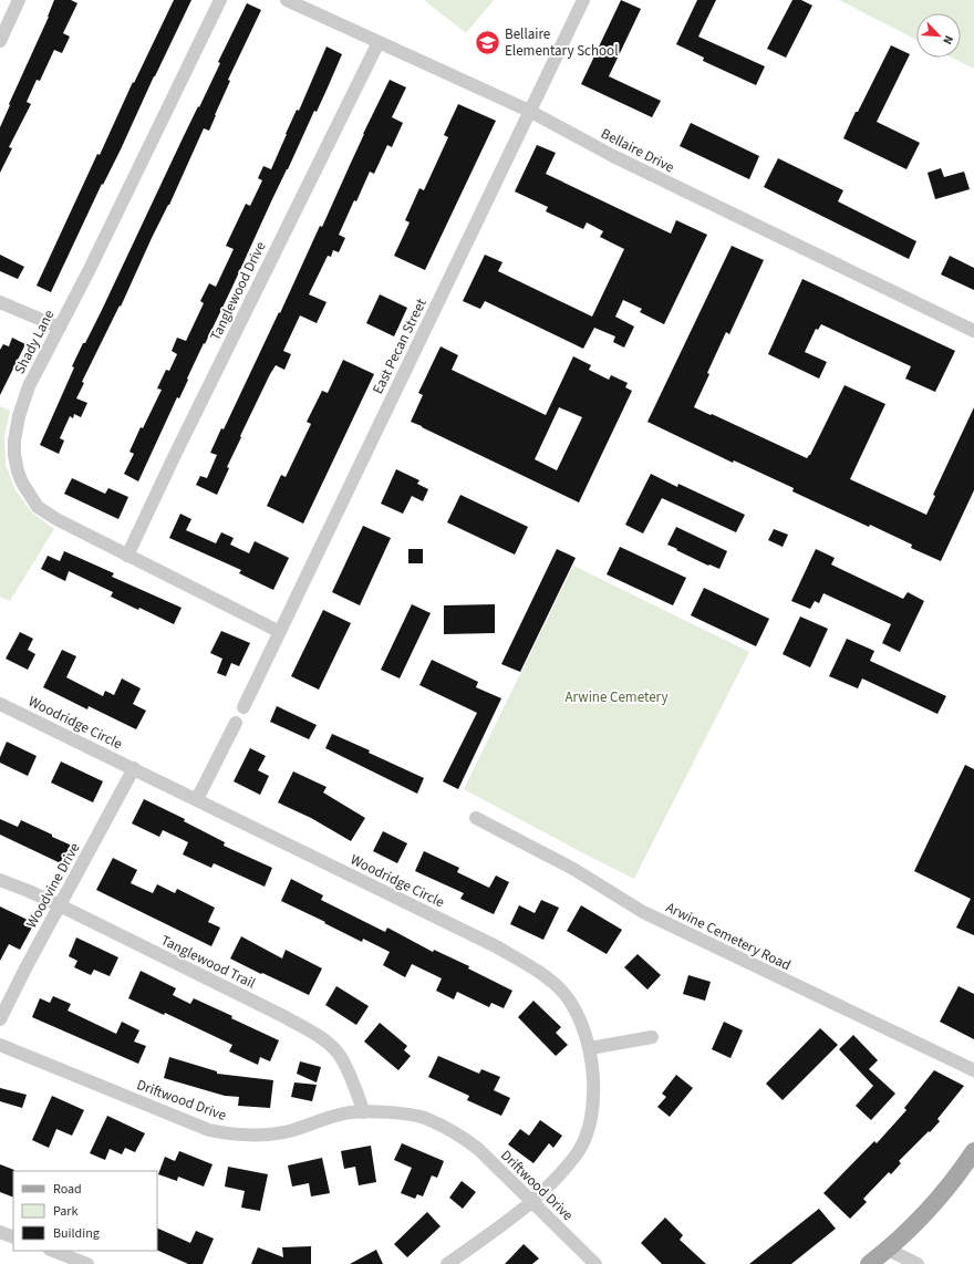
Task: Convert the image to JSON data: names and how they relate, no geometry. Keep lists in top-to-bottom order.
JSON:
{
  "streets": {
    "street": [
      "Bellaire Drive",
      "Tanglewood Drive",
      "Shady Lane",
      "East Pecan Street",
      "Woodridge Circle",
      "Woodvine Drive",
      "Arwine Cemetery Road",
      "Tanglewood Trail",
      "Driftwood Drive"
    ]
  },
  "crossings": [
    ["Bellaire Drive", "Tanglewood Drive"],
    ["Bellaire Drive", "East Pecan Street"],
    ["Tanglewood Drive", "Shady Lane"],
    ["Shady Lane", "East Pecan Street"],
    ["Woodridge Circle", "Woodvine Drive"],
    ["Woodridge Circle", "Driftwood Drive"],
    ["Woodvine Drive", "Tanglewood Trail"],
    ["Tanglewood Trail", "Driftwood Drive"]
  ],
  "parks": ["Arwine Cemetery"],
  "places": {
    "school or university": ["Bellaire Elementary School"]
  },
  "legend": ["Road", "Park", "Building"],
  "north": "bottom right"
}
